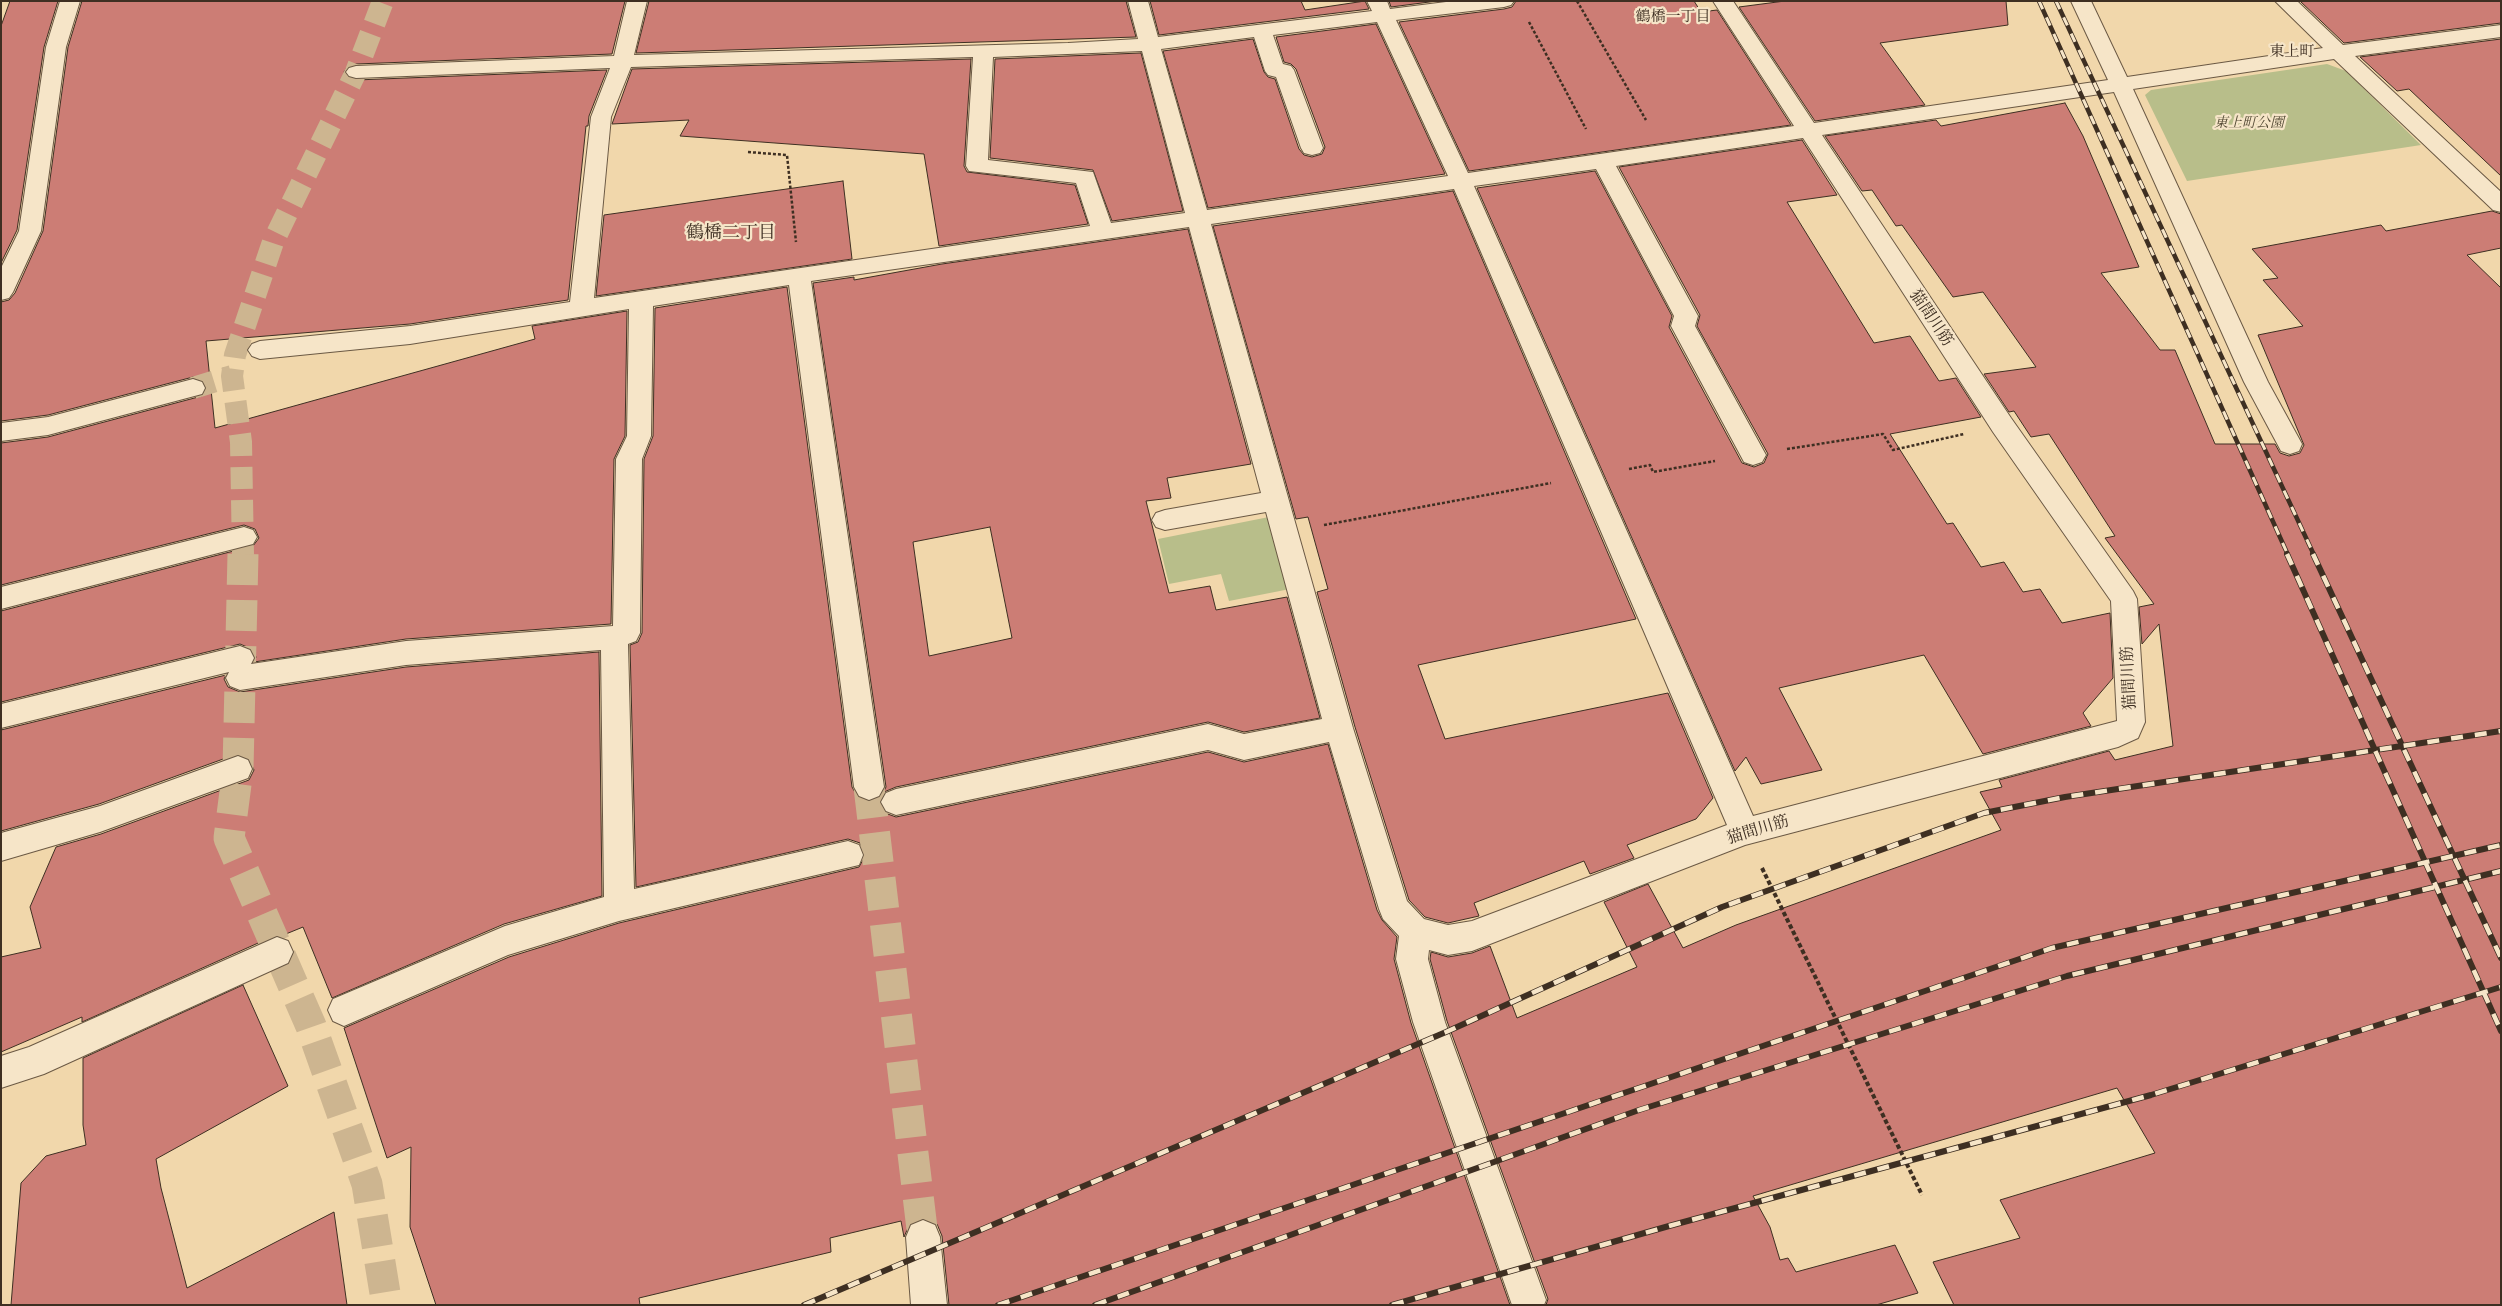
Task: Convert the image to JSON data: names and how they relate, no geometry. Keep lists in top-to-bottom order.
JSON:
{
  "streets": {
    "street": ["猫間川筋"]
  },
  "districts": ["鶴橋一丁目", "東上町", "鶴橋二丁目"],
  "parks": ["東上町公園"]
}
